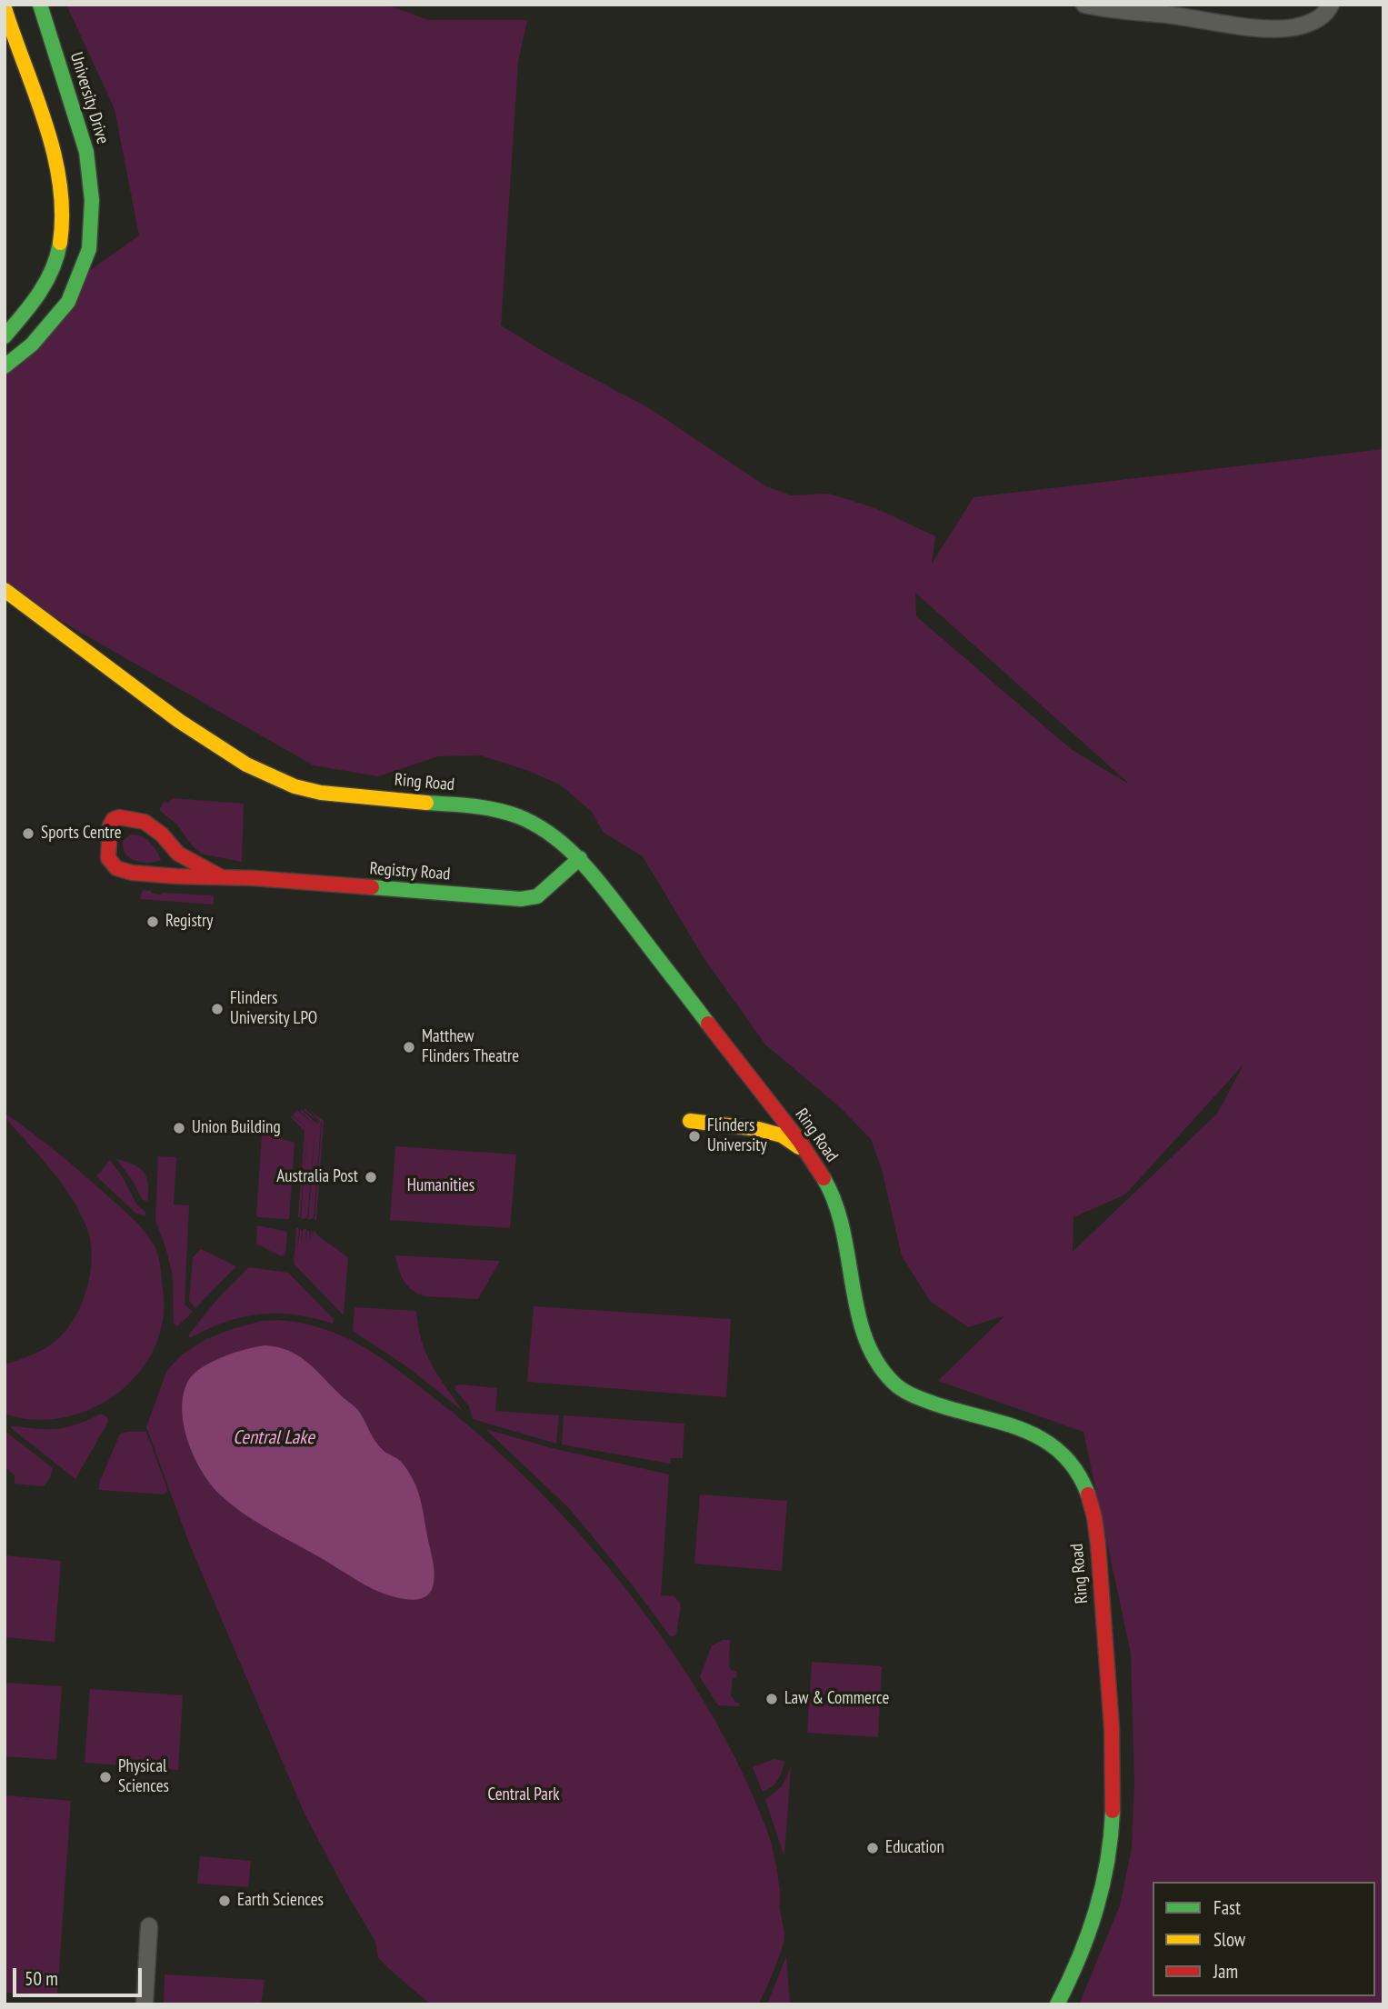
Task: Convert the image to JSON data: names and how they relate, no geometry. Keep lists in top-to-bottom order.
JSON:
{
  "streets": {
    "street": ["University Drive", "Ring Road", "Registry Road"]
  },
  "crossings": [
    ["Ring Road", "Registry Road"]
  ],
  "water": ["Central Lake"],
  "parks": ["Humanities", "Central Park"],
  "places": [
    "Sports Centre",
    "Registry",
    "Flinders University LPO",
    "Matthew Flinders Theatre",
    "Union Building",
    "Flinders University",
    "Australia Post",
    "Law & Commerce",
    "Physical Sciences",
    "Education",
    "Earth Sciences"
  ],
  "legend": ["Fast", "Slow", "Jam"],
  "scale_bar": "50 m"
}
